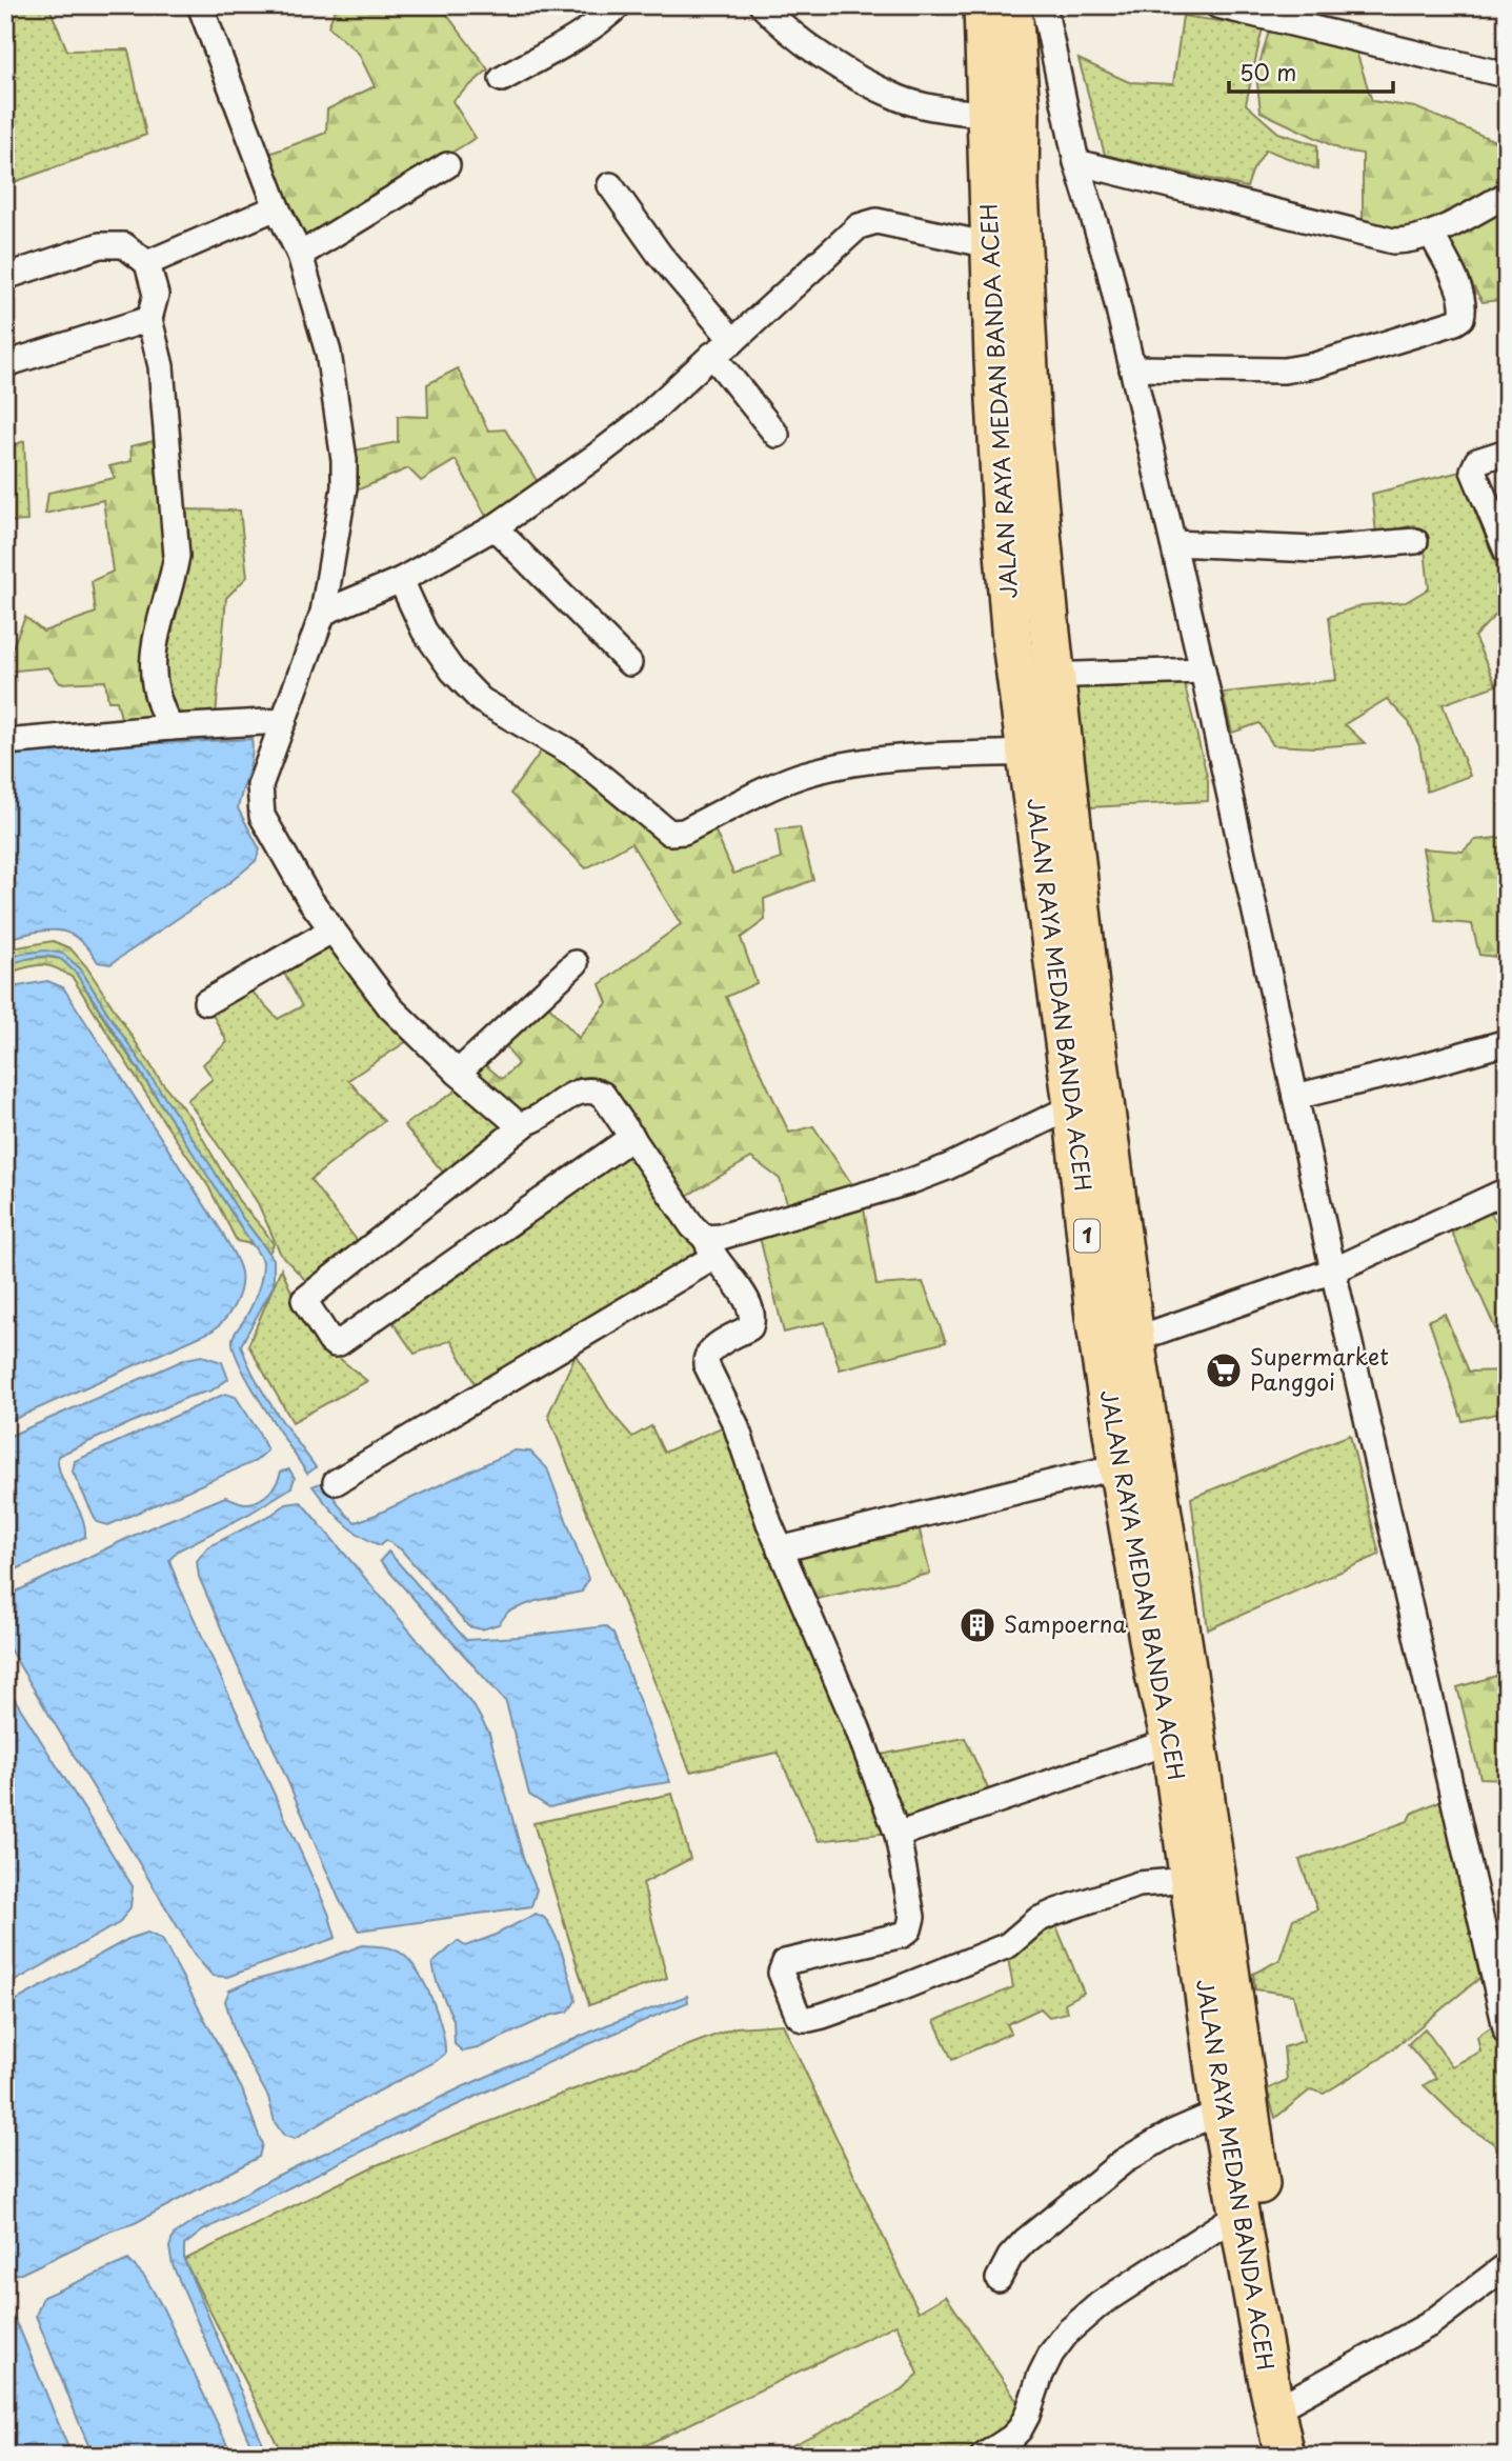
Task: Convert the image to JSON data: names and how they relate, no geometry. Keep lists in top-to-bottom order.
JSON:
{
  "streets": {
    "highway": ["JALAN RAYA MEDAN BANDA ACEH", "1"]
  },
  "places": {
    "supermarket": ["Supermarket Panggoi"],
    "building": ["Sampoerna"]
  },
  "scale_bar": "50 m"
}
